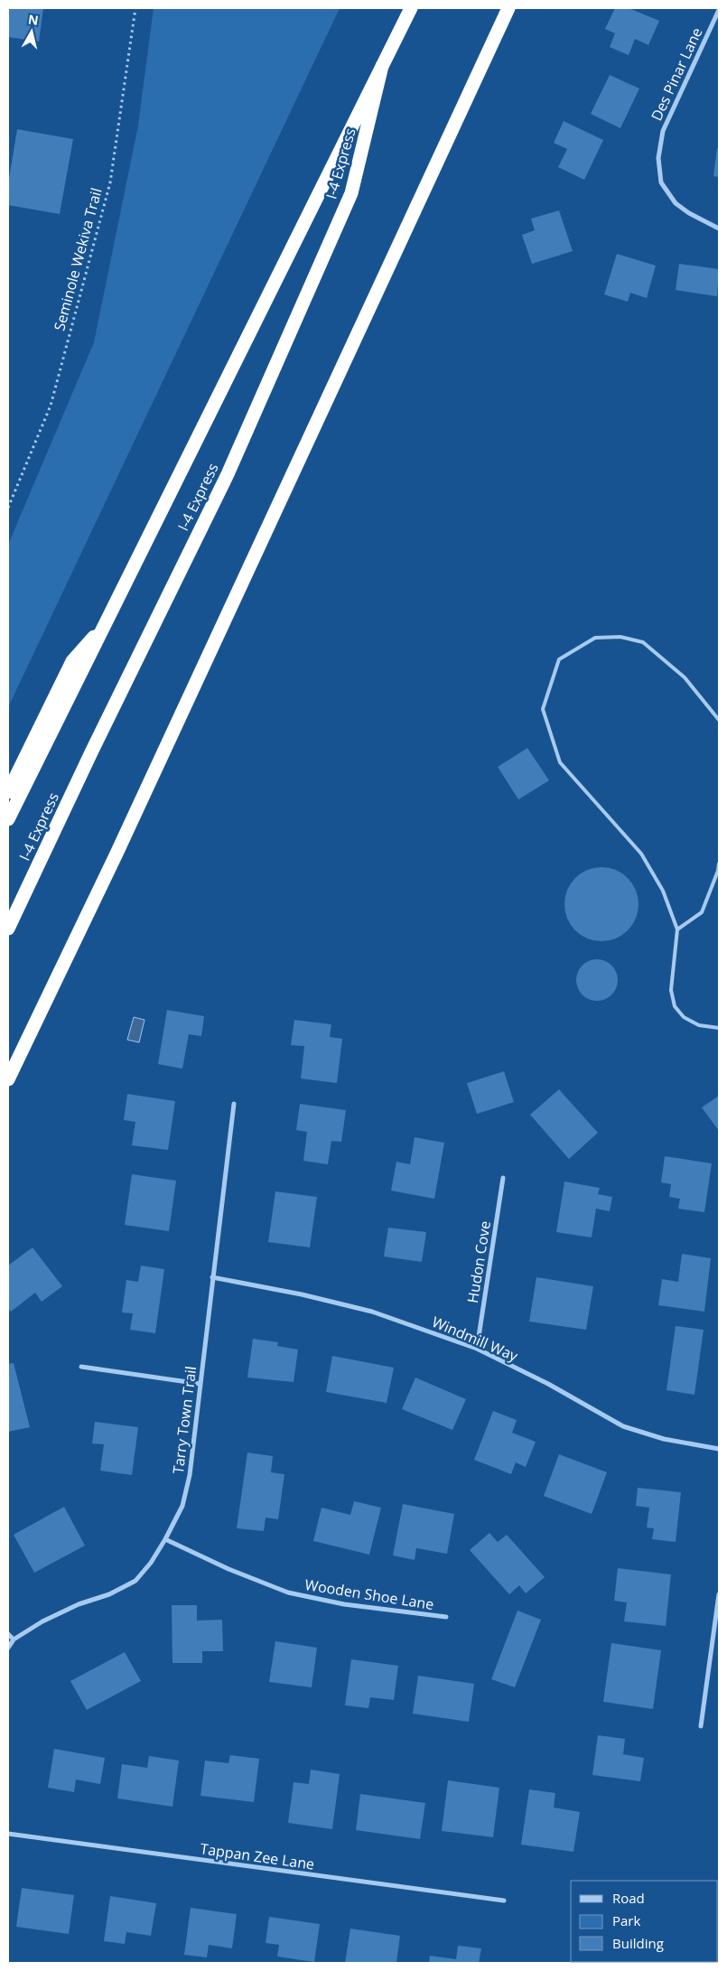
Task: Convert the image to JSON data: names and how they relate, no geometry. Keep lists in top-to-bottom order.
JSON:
{
  "streets": {
    "highway": ["I-4 Express"],
    "street": [
      "Des Pinar Lane",
      "Hudon Cove",
      "Windmill Way",
      "Tarry Town Trail",
      "Wooden Shoe Lane",
      "Tappan Zee Lane"
    ],
    "path": ["Seminole Wekiva Trail"]
  },
  "crossings": [
    ["Hudon Cove", "Windmill Way"],
    ["Windmill Way", "Tarry Town Trail"],
    ["Tarry Town Trail", "Wooden Shoe Lane"]
  ],
  "legend": ["Road", "Park", "Building"],
  "north": "top"
}
